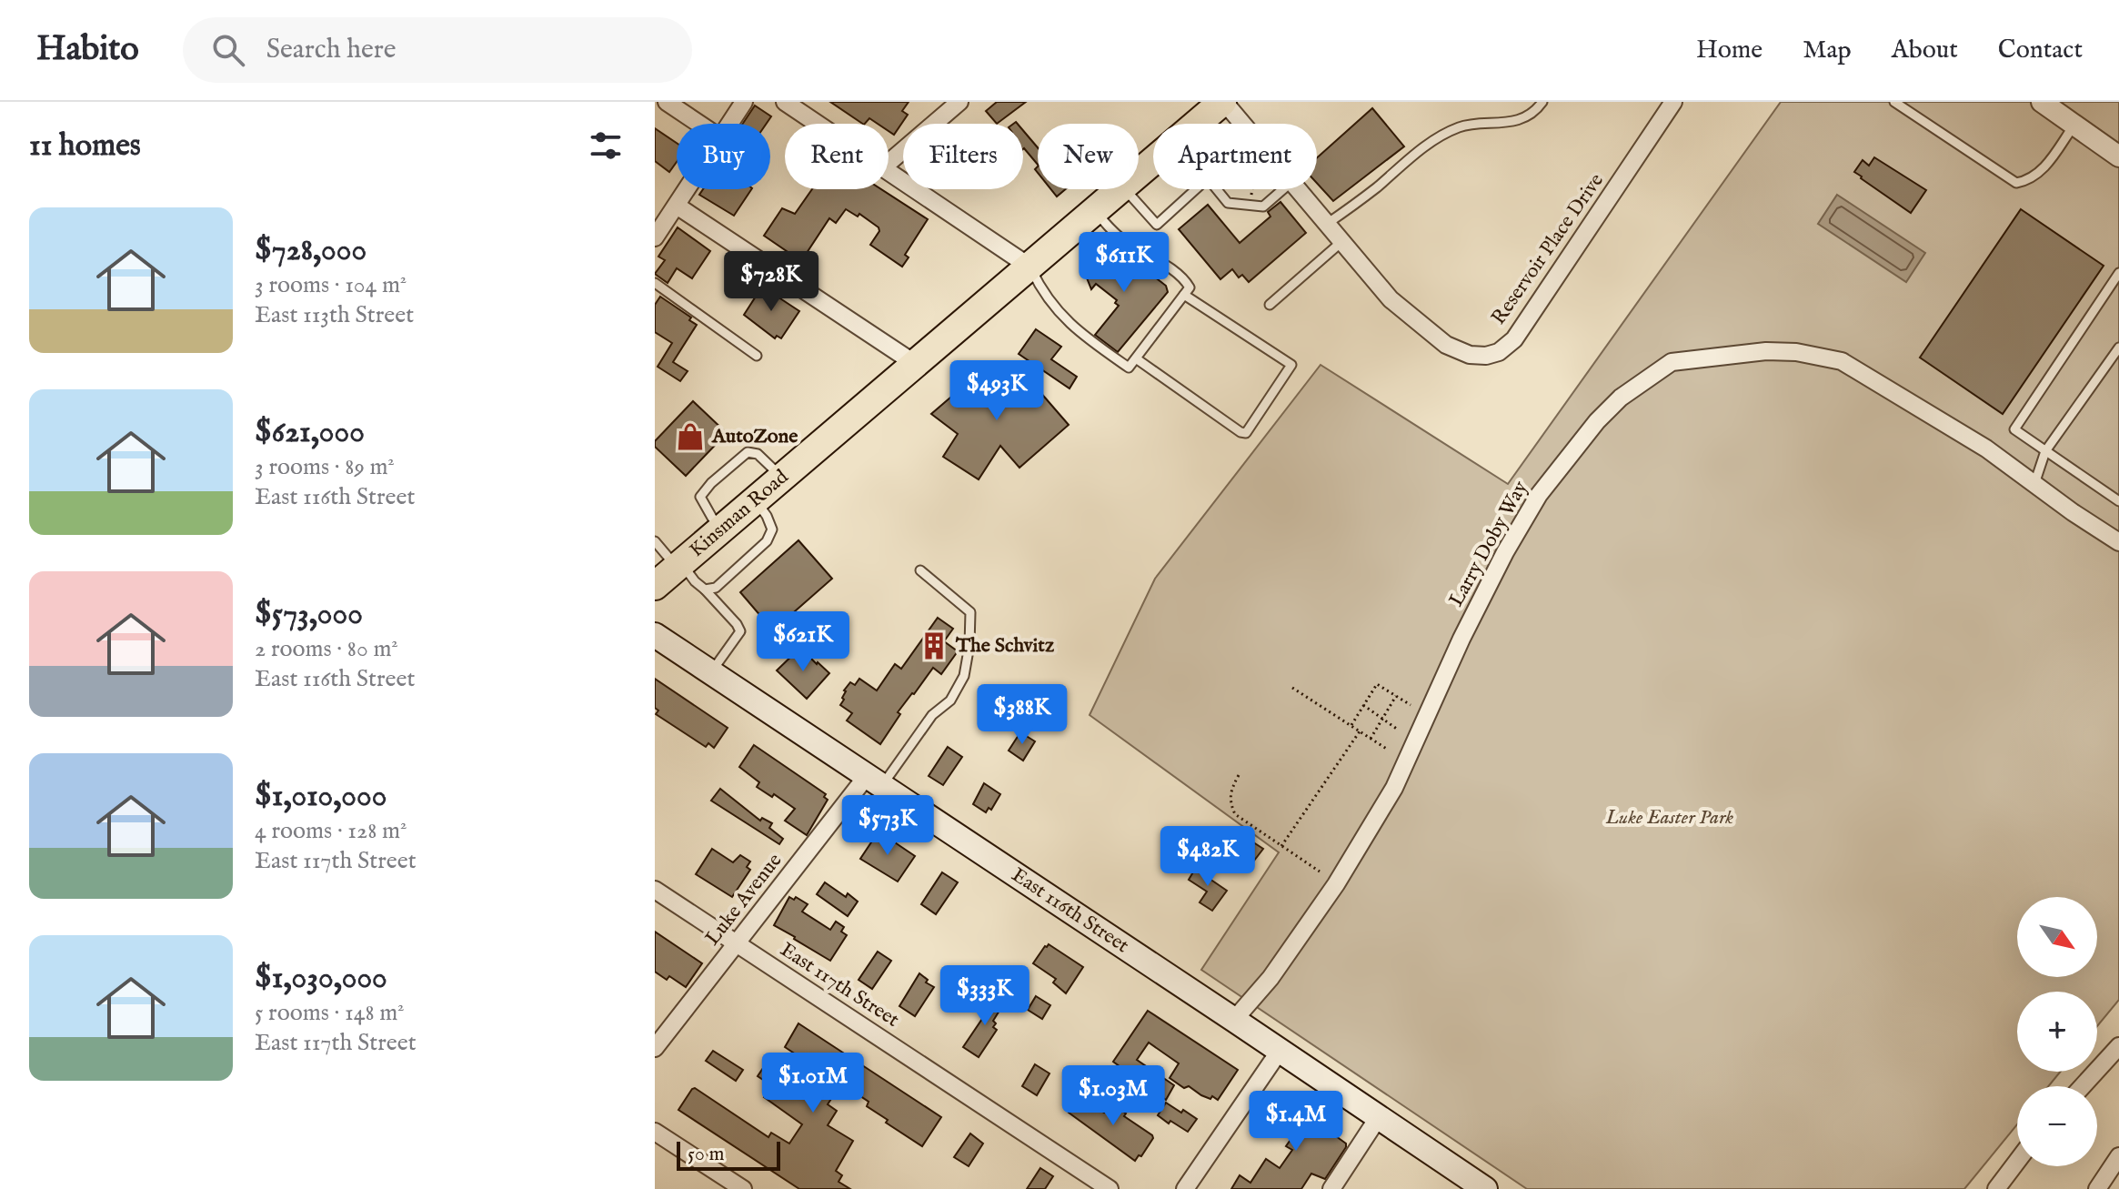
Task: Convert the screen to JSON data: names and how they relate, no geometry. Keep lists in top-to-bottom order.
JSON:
{
  "streets": {
    "main road": ["Kinsman Road", "East 116th Street"],
    "street": [
      "Reservoir Place Drive",
      "Larry Doby Way",
      "Luke Avenue",
      "East 117th Street"
    ]
  },
  "crossings": [
    ["Reservoir Place Drive", "Kinsman Road"],
    ["Larry Doby Way", "East 116th Street"],
    ["Luke Avenue", "East 116th Street"],
    ["Luke Avenue", "East 117th Street"]
  ],
  "parks": ["Luke Easter Park"],
  "places": {
    "shop": ["AutoZone"],
    "building": ["The Schvitz"]
  },
  "scale_bar": "50 m",
  "north": "bottom right",
  "page": {
    "header": "Habito",
    "search": "Search here",
    "nav": [
      "Home",
      "Map",
      "About",
      "Contact"
    ],
    "heading": "11 homes",
    "chip": [
      "Buy",
      "Rent",
      "Filters",
      "New",
      "Apartment"
    ],
    "list": [
      {
        "name": "$728,000",
        "note": "3 rooms · 104 m² · East 113th Street"
      },
      {
        "name": "$621,000",
        "note": "3 rooms · 89 m² · East 116th Street"
      },
      {
        "name": "$573,000",
        "note": "2 rooms · 80 m² · East 116th Street"
      },
      {
        "name": "$1,010,000",
        "note": "4 rooms · 128 m² · East 117th Street"
      },
      {
        "name": "$1,030,000",
        "note": "5 rooms · 148 m² · East 117th Street"
      }
    ],
    "price": [
      "$611K",
      "$728K",
      "$493K",
      "$621K",
      "$388K",
      "$573K",
      "$482K",
      "$333K",
      "$1.01M",
      "$1.03M",
      "$1.4M"
    ],
    "map_buttons": ["+", "−"],
    "scale": "50 m"
  }
}
